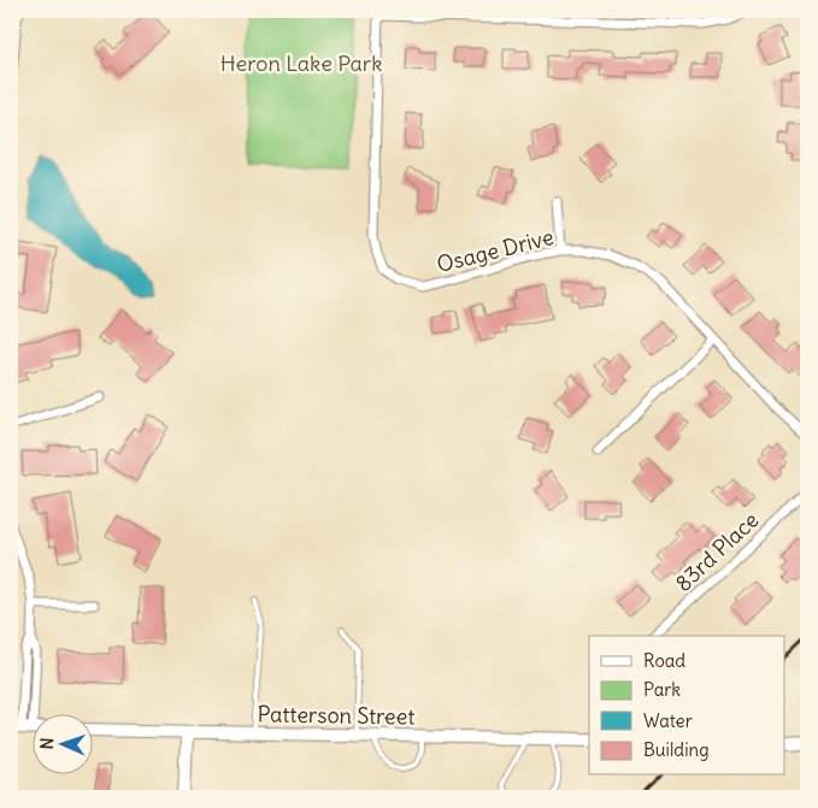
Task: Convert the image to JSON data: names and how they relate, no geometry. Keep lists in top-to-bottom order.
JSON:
{
  "streets": {
    "street": ["Osage Drive", "83rd Place", "Patterson Street"]
  },
  "parks": ["Heron Lake Park"],
  "legend": [
    "Road",
    "Park",
    "Water",
    "Building"
  ],
  "north": "left"
}
